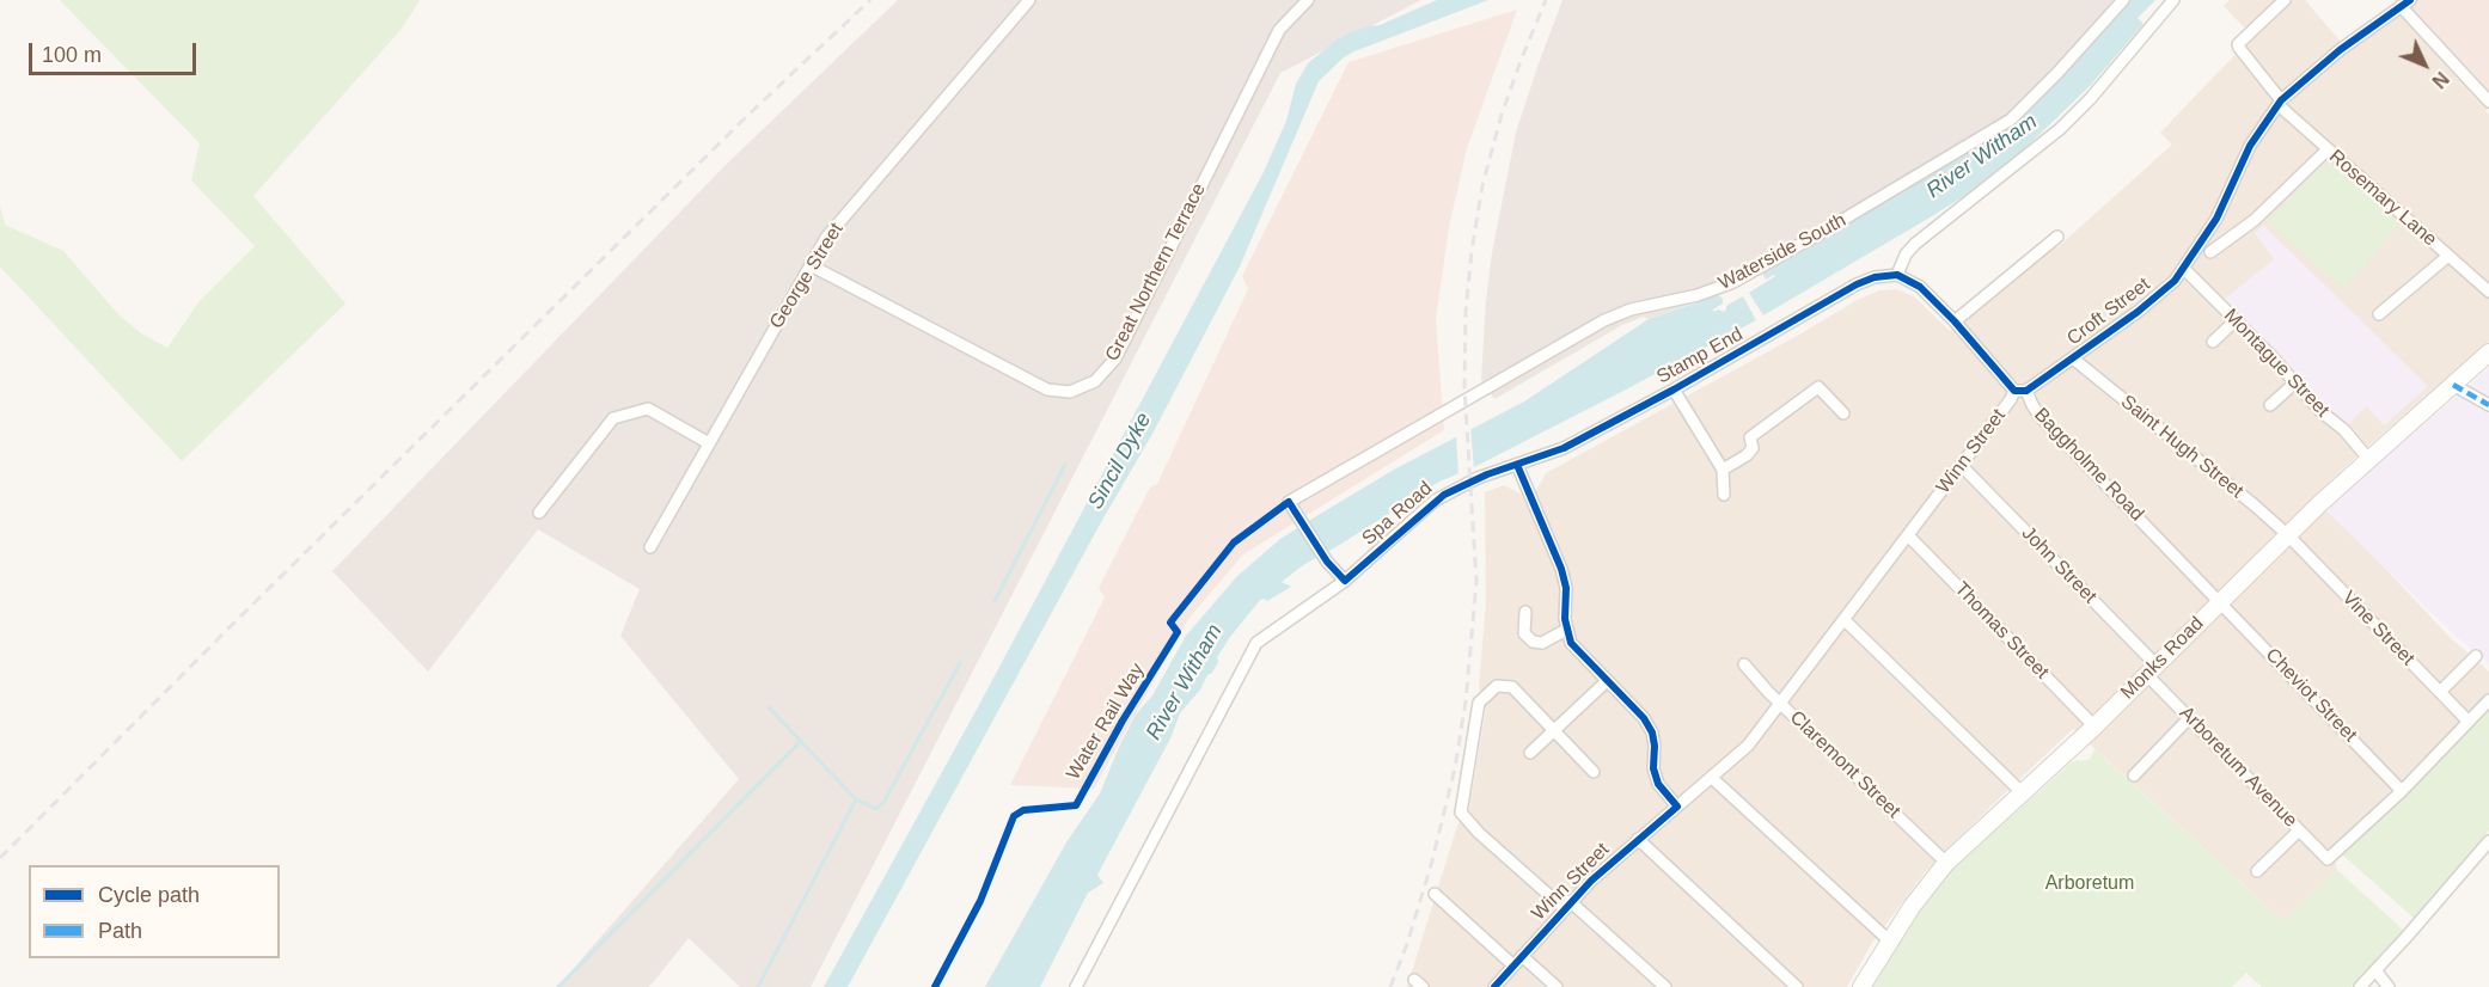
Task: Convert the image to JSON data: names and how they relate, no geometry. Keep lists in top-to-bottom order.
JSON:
{
  "streets": {
    "main road": ["Monks Road"],
    "street": [
      "Rosemary Lane",
      "Waterside South",
      "Great Northern Terrace",
      "George Street",
      "Croft Street",
      "Stamp End",
      "Montague Street",
      "Saint Hugh Street",
      "Winn Street",
      "Baggholme Road",
      "Spa Road",
      "John Street",
      "Vine Street",
      "Thomas Street",
      "Cheviot Street",
      "Claremont Street",
      "Arboretum Avenue"
    ],
    "cycle path": ["Water Rail Way"]
  },
  "crossings": [
    ["Rosemary Lane", "Croft Street"],
    ["Waterside South", "Spa Road"],
    ["Great Northern Terrace", "George Street"],
    ["Croft Street", "Montague Street"],
    ["Croft Street", "Saint Hugh Street"],
    ["Croft Street", "Winn Street"],
    ["Croft Street", "Baggholme Road"],
    ["Stamp End", "Baggholme Road"],
    ["Stamp End", "Spa Road"],
    ["Montague Street", "Monks Road"],
    ["Saint Hugh Street", "Vine Street"],
    ["Saint Hugh Street", "Monks Road"],
    ["Winn Street", "Baggholme Road"],
    ["Winn Street", "John Street"],
    ["Winn Street", "Thomas Street"],
    ["Winn Street", "Claremont Street"],
    ["Baggholme Road", "Monks Road"],
    ["Baggholme Road", "Cheviot Street"],
    ["John Street", "Monks Road"],
    ["John Street", "Arboretum Avenue"],
    ["Vine Street", "Monks Road"],
    ["Thomas Street", "Monks Road"],
    ["Monks Road", "Cheviot Street"],
    ["Monks Road", "Claremont Street"],
    ["Monks Road", "Arboretum Avenue"],
    ["Cheviot Street", "Arboretum Avenue"]
  ],
  "water": ["River Witham", "Sincil Dyke"],
  "parks": ["Arboretum"],
  "legend": ["Cycle path", "Path"],
  "scale_bar": "100 m",
  "north": "bottom right"
}
